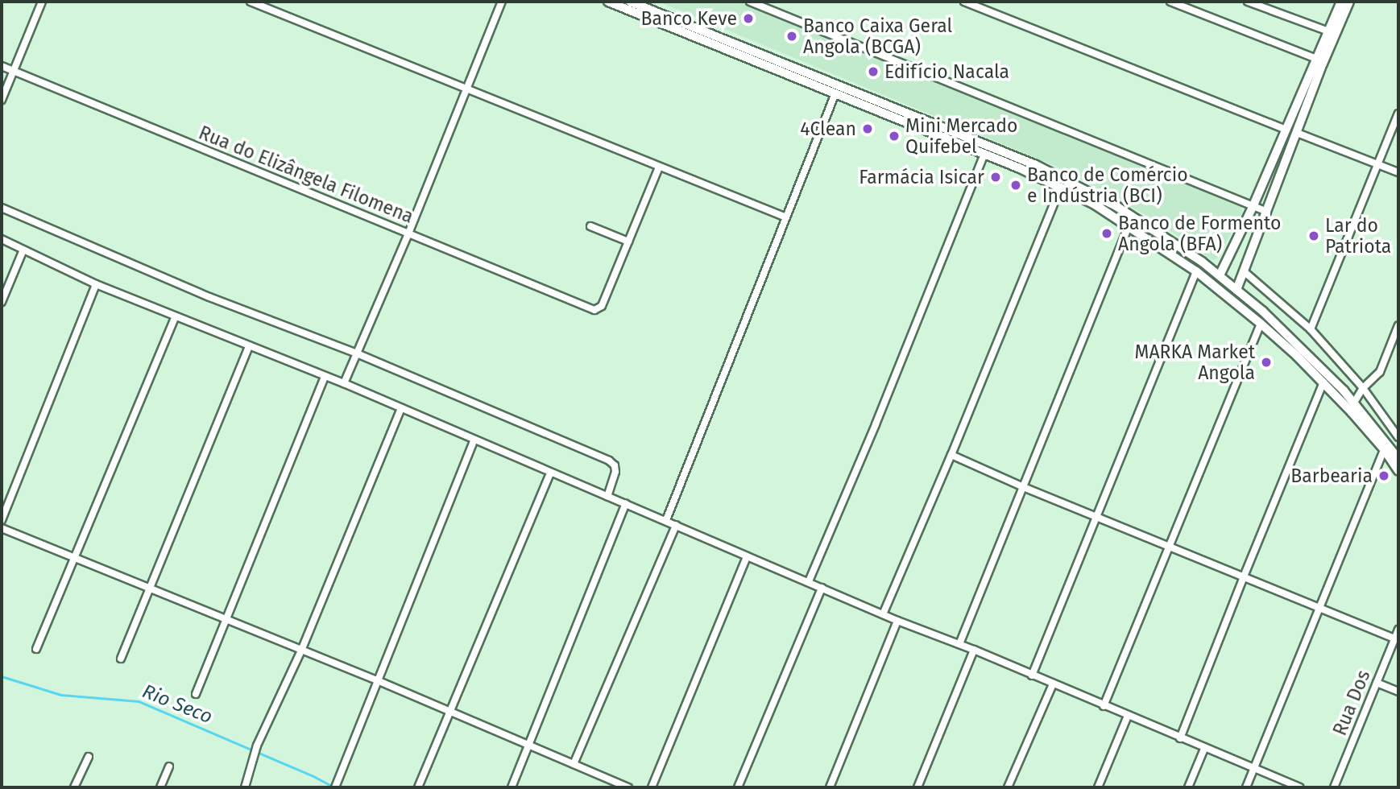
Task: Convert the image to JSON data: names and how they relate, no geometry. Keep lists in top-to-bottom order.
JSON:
{
  "streets": {
    "street": ["Rua do Elizângela Filomena", "Rua Dos"]
  },
  "water": ["Rio Seco"],
  "places": [
    "Banco Keve",
    "Banco Caixa Geral Angola (BCGA)",
    "Edifício Nacala",
    "4Clean",
    "Mini Mercado Quifebel",
    "Farmácia Isicar",
    "Banco de Comércio e Indústria (BCI)",
    "Banco de Formento Angola (BFA)",
    "Lar do Patriota",
    "MARKA Market Angola",
    "Barbearia"
  ]
}
